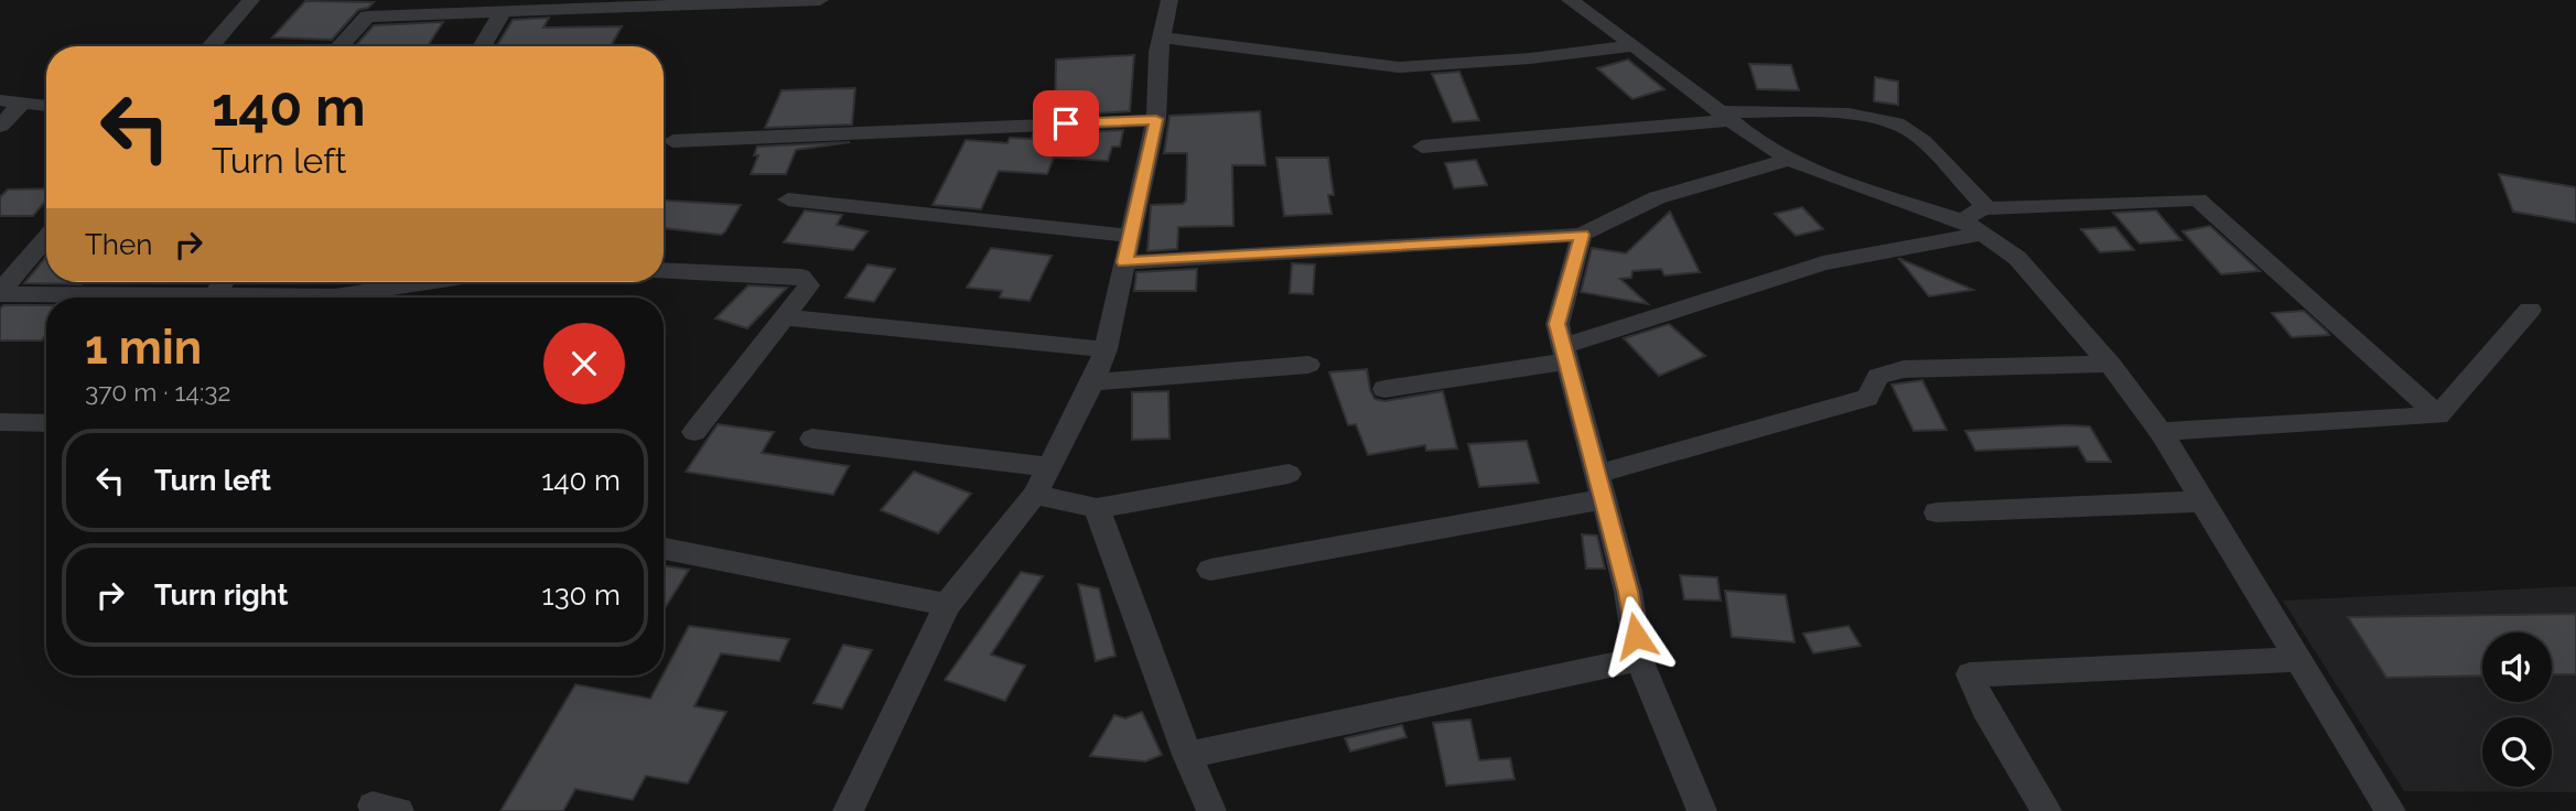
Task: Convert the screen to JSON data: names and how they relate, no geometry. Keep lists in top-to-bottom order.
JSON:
{
  "page": {
    "turn": ["140 m", "Turn left"],
    "then": "Then",
    "heading": ["1 min", "370 m · 14:32"],
    "list": [
      {
        "name": "Turn left",
        "value": "140 m"
      },
      {
        "name": "Turn right",
        "value": "130 m"
      }
    ]
  }
}
